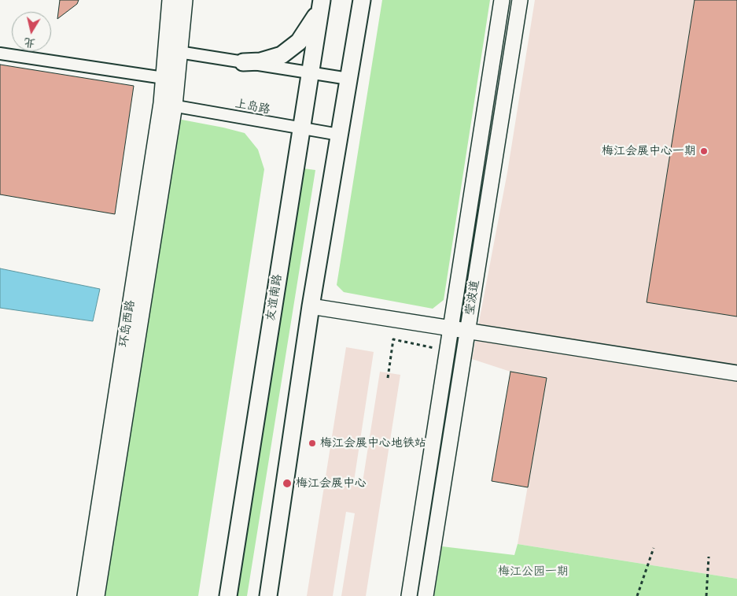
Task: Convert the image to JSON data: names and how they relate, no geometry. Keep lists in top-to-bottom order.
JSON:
{
  "streets": {
    "main road": ["友谊南路"],
    "street": ["上岛路", "莹波道", "环岛西路"]
  },
  "crossings": [
    ["上岛路", "友谊南路"],
    ["上岛路", "环岛西路"]
  ],
  "parks": ["梅江公园一期"],
  "places": ["梅江会展中心一期", "梅江会展中心地铁站", "梅江会展中心"],
  "north": "bottom"
}
